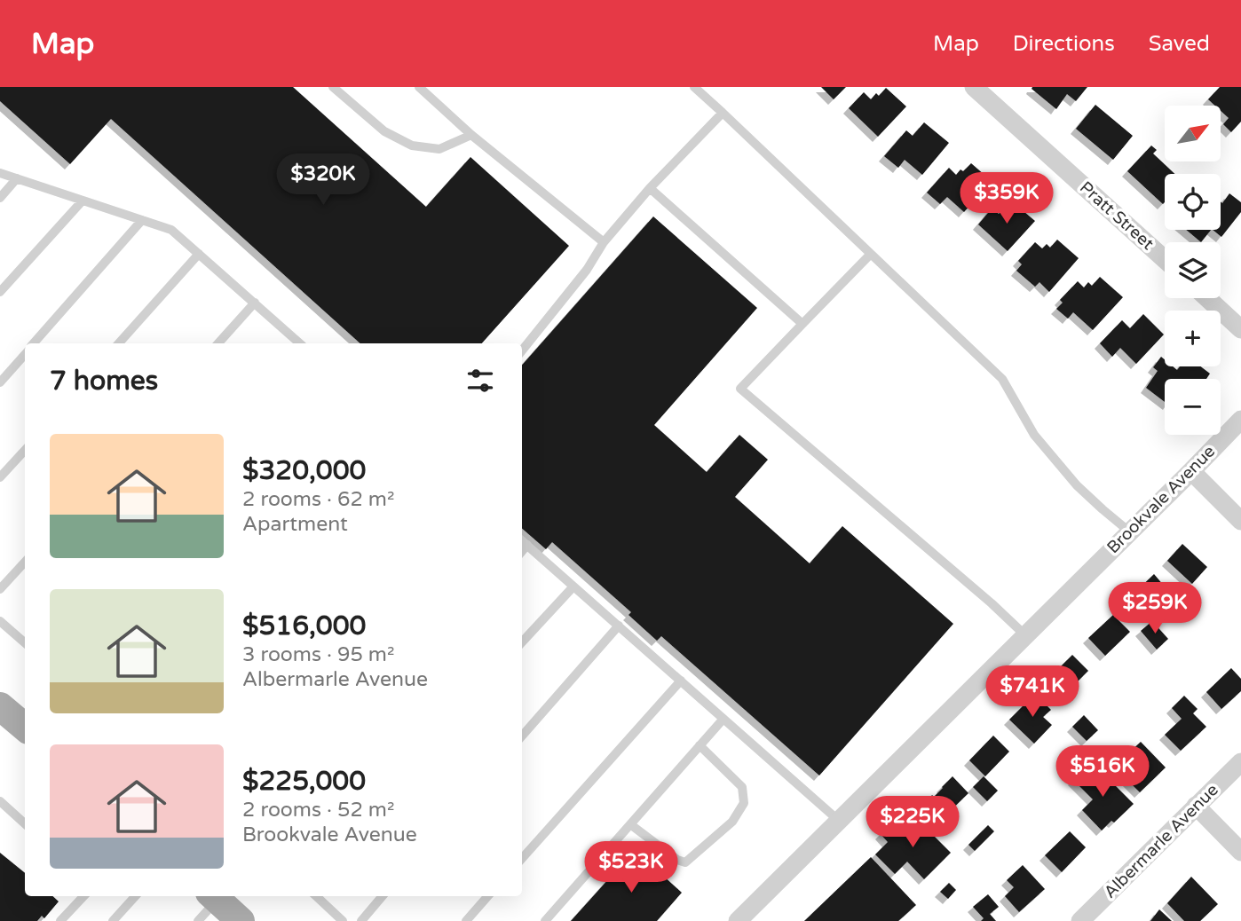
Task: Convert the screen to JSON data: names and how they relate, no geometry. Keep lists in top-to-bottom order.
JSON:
{
  "streets": {
    "street": ["Pratt Street", "Brookvale Avenue", "Albermarle Avenue"]
  },
  "north": "top right",
  "page": {
    "header": "Map",
    "nav": ["Map", "Directions", "Saved"],
    "map_buttons": ["+", "−"],
    "price": [
      "$320K",
      "$359K",
      "$259K",
      "$741K",
      "$516K",
      "$225K",
      "$523K"
    ],
    "heading": "7 homes",
    "list": [
      {
        "name": "$320,000",
        "note": "2 rooms · 62 m² · Apartment"
      },
      {
        "name": "$516,000",
        "note": "3 rooms · 95 m² · Albermarle Avenue"
      },
      {
        "name": "$225,000",
        "note": "2 rooms · 52 m² · Brookvale Avenue"
      }
    ]
  }
}
